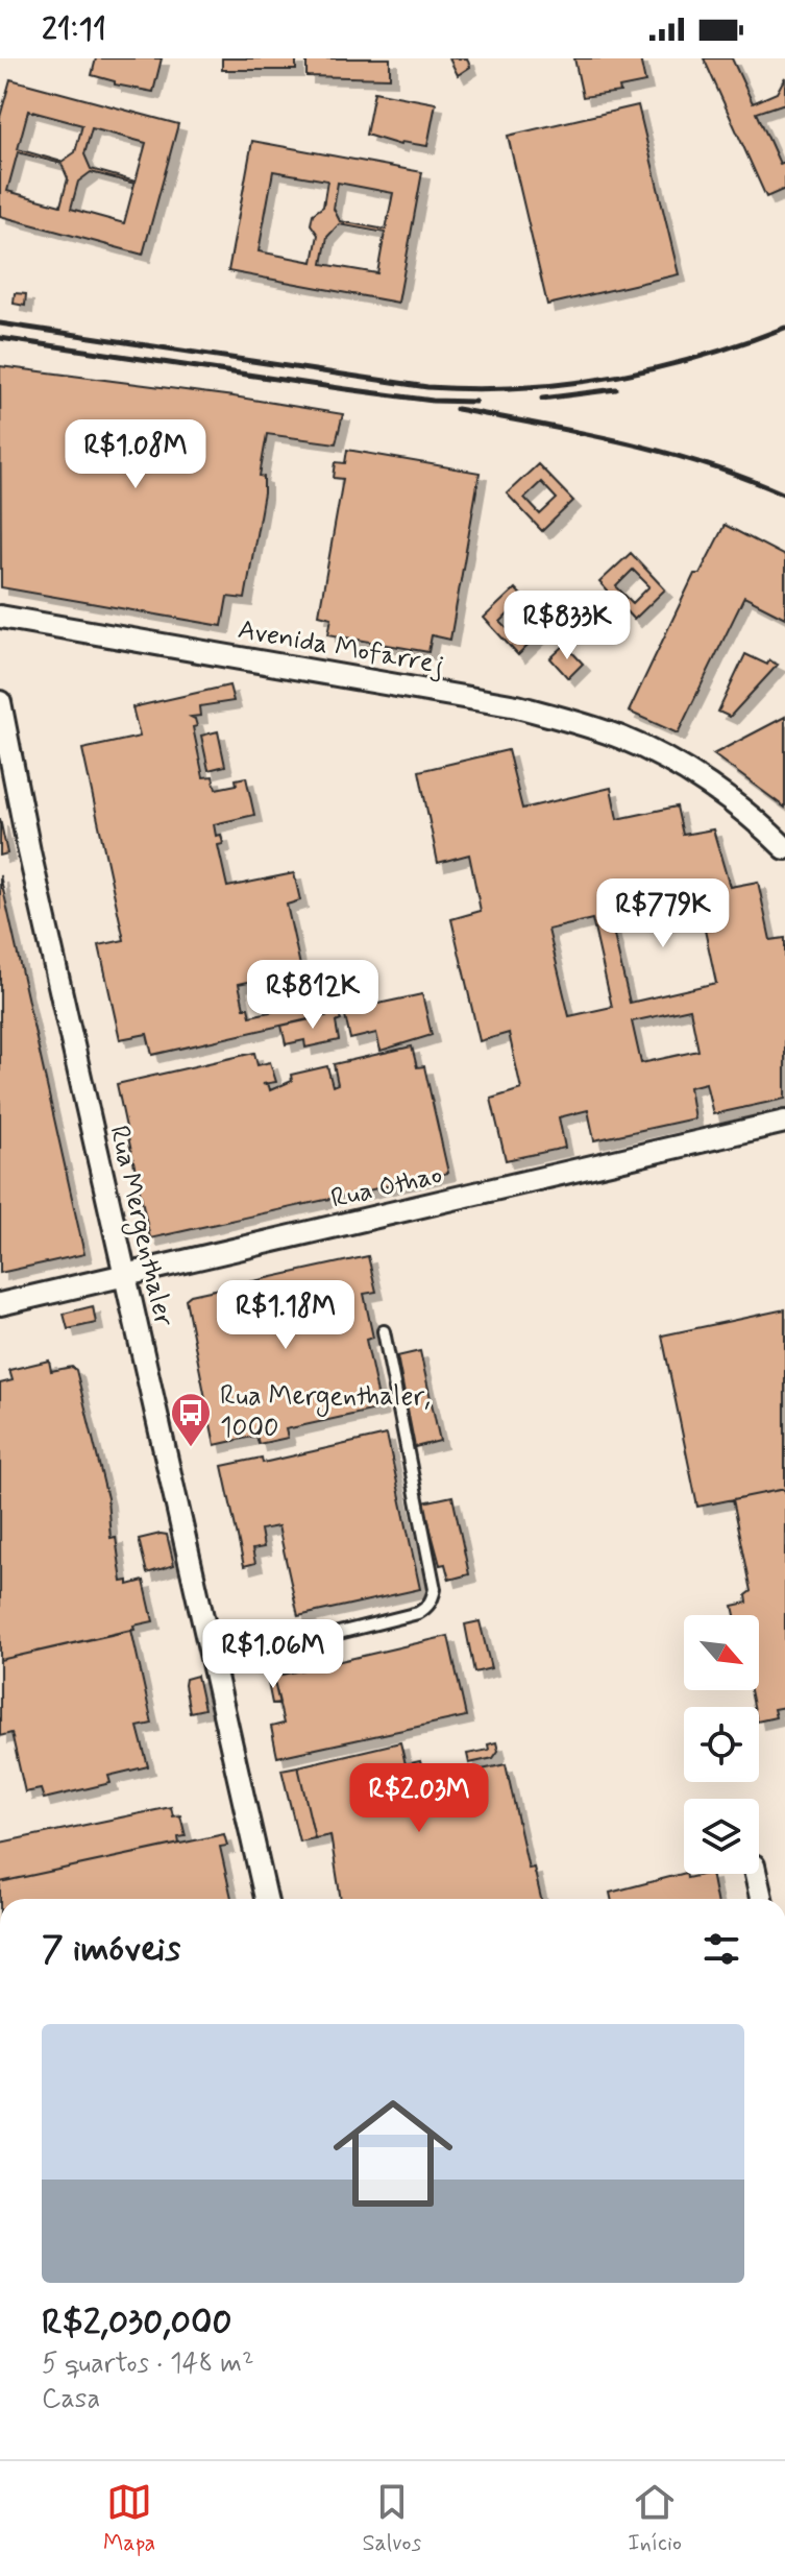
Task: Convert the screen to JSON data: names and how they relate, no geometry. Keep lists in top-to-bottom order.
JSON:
{
  "streets": {
    "street": ["Avenida Mofarrej", "Rua Othao", "Rua Mergenthaler"]
  },
  "crossings": [
    ["Rua Othao", "Rua Mergenthaler"]
  ],
  "places": {
    "bus stop": ["Rua Mergenthaler, 1000"]
  },
  "north": "bottom right",
  "page": {
    "status": "21:11",
    "price": [
      "R$1.08M",
      "R$833K",
      "R$779K",
      "R$812K",
      "R$1.18M",
      "R$1.06M",
      "R$2.03M"
    ],
    "heading": "7 imóveis",
    "list": [
      {
        "name": "R$2,030,000",
        "note": "5 quartos · 148 m² · Casa"
      }
    ],
    "tabs": ["Mapa", "Salvos", "Início"]
  }
}
